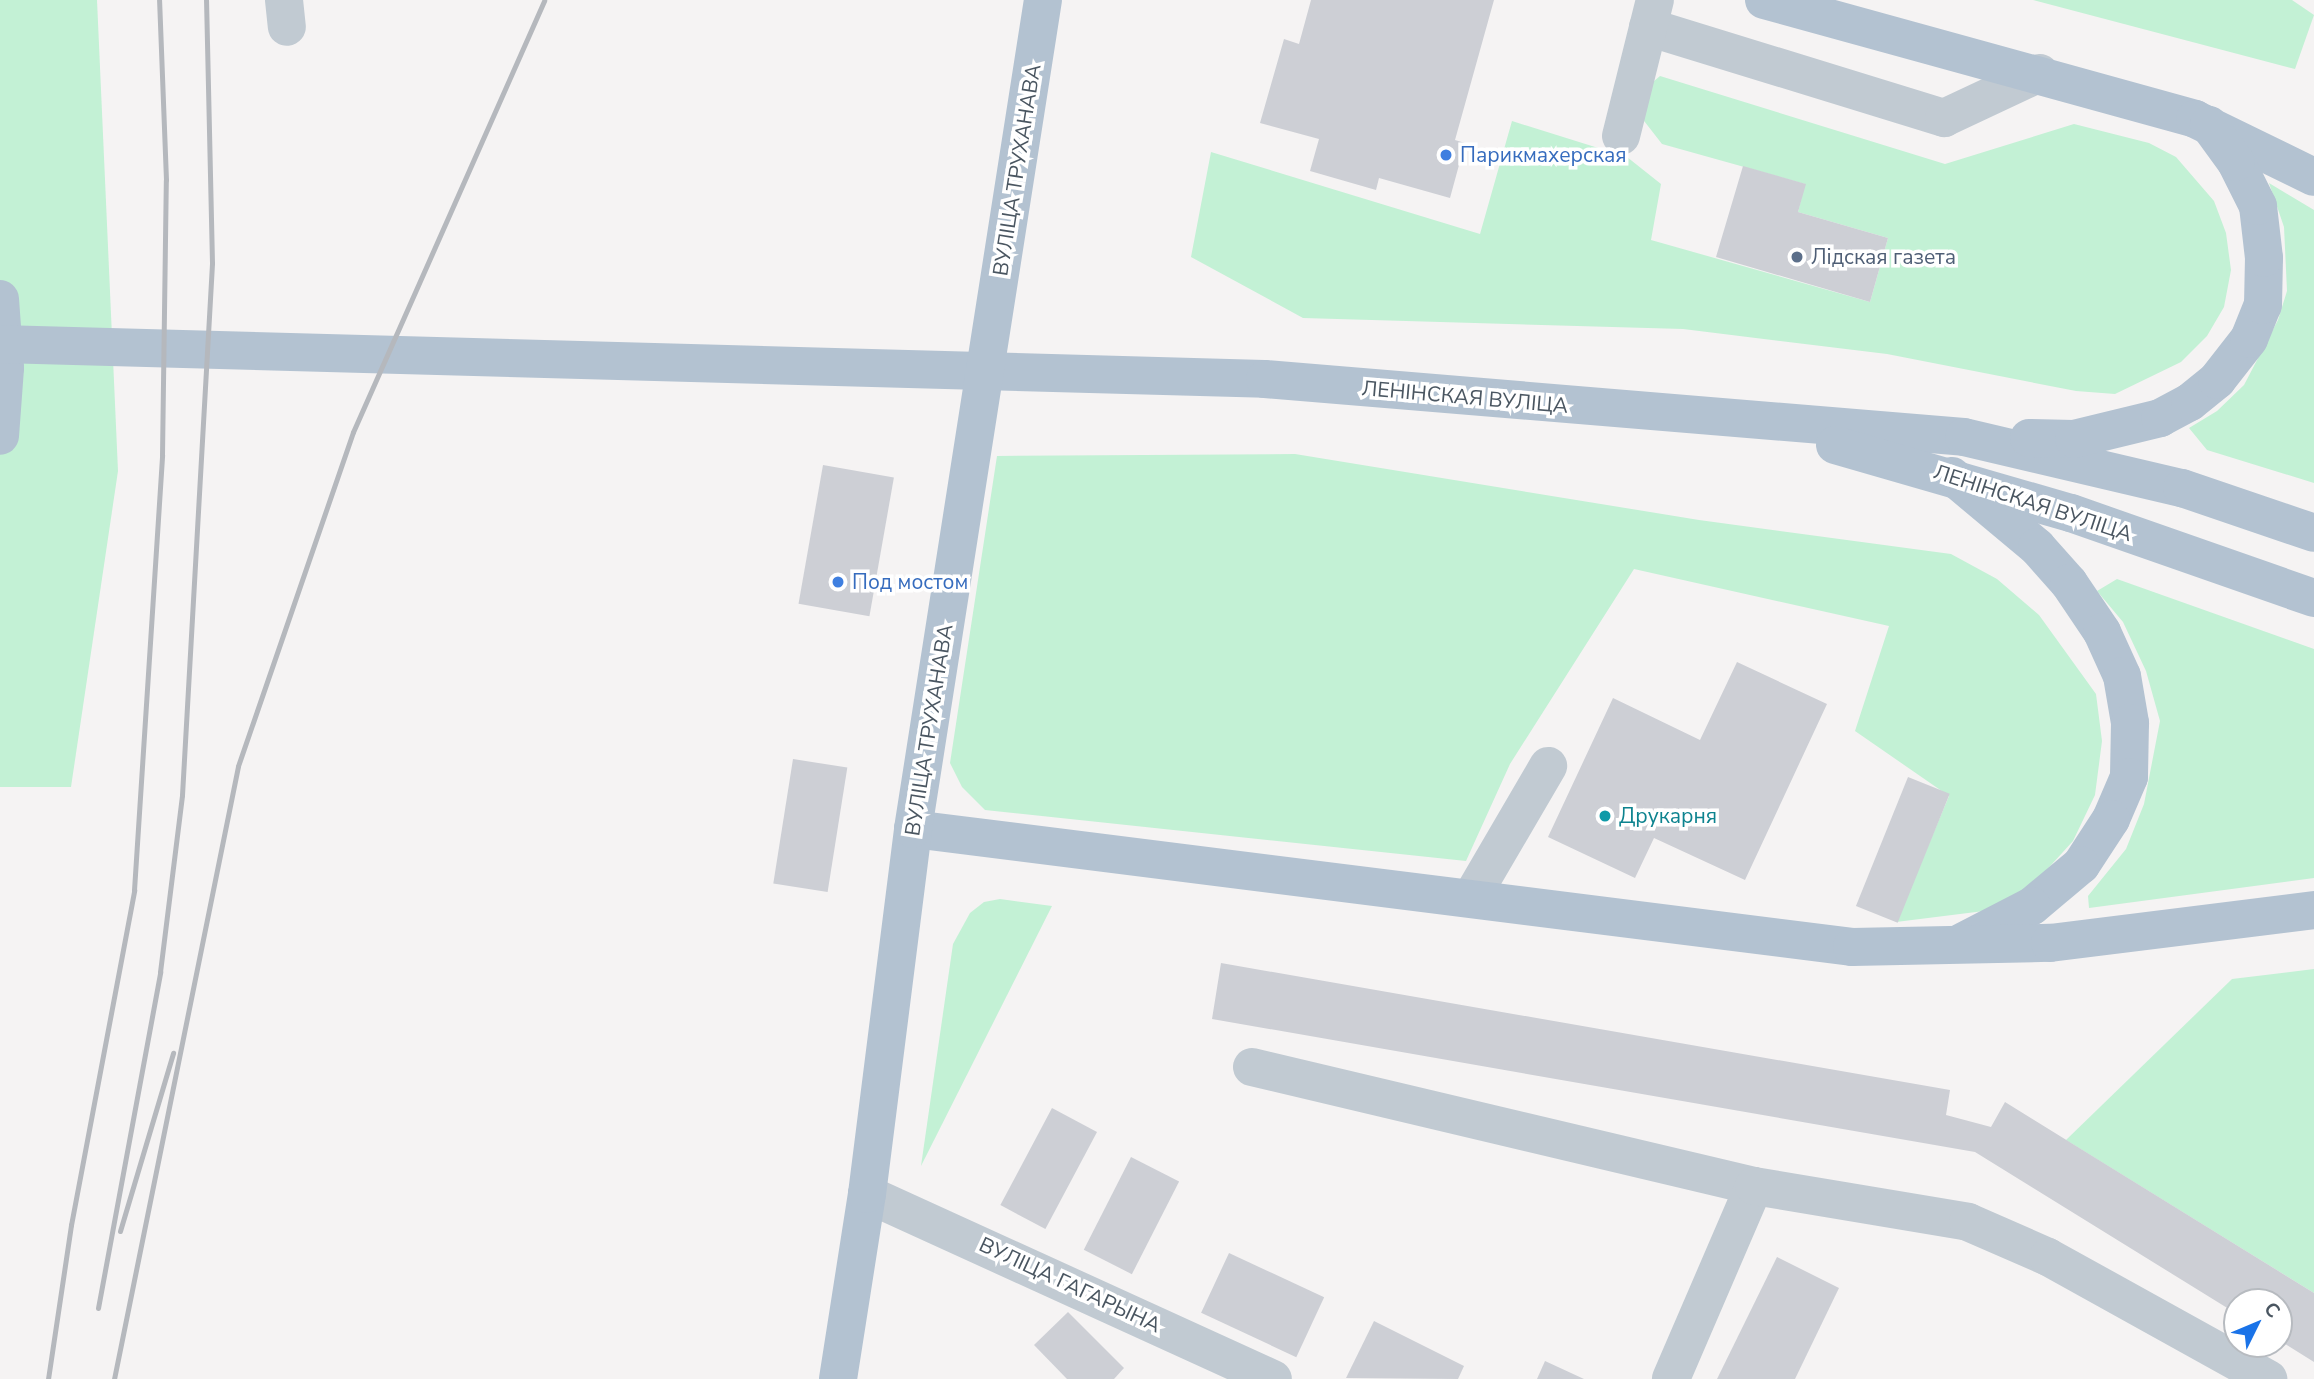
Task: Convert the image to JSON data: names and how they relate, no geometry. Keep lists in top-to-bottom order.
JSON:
{
  "streets": {
    "main road": ["ВУЛІЦА ТРУХАНАВА", "ЛЕНІНСКАЯ ВУЛІЦА"],
    "street": ["ВУЛІЦА ГАГАРЫНА"]
  },
  "crossings": [
    ["ВУЛІЦА ТРУХАНАВА", "ВУЛІЦА ГАГАРЫНА"]
  ],
  "places": [
    "Парикмахерская",
    "Лідская газета",
    "Под мостом",
    "Друкарня"
  ],
  "north": "top right"
}
